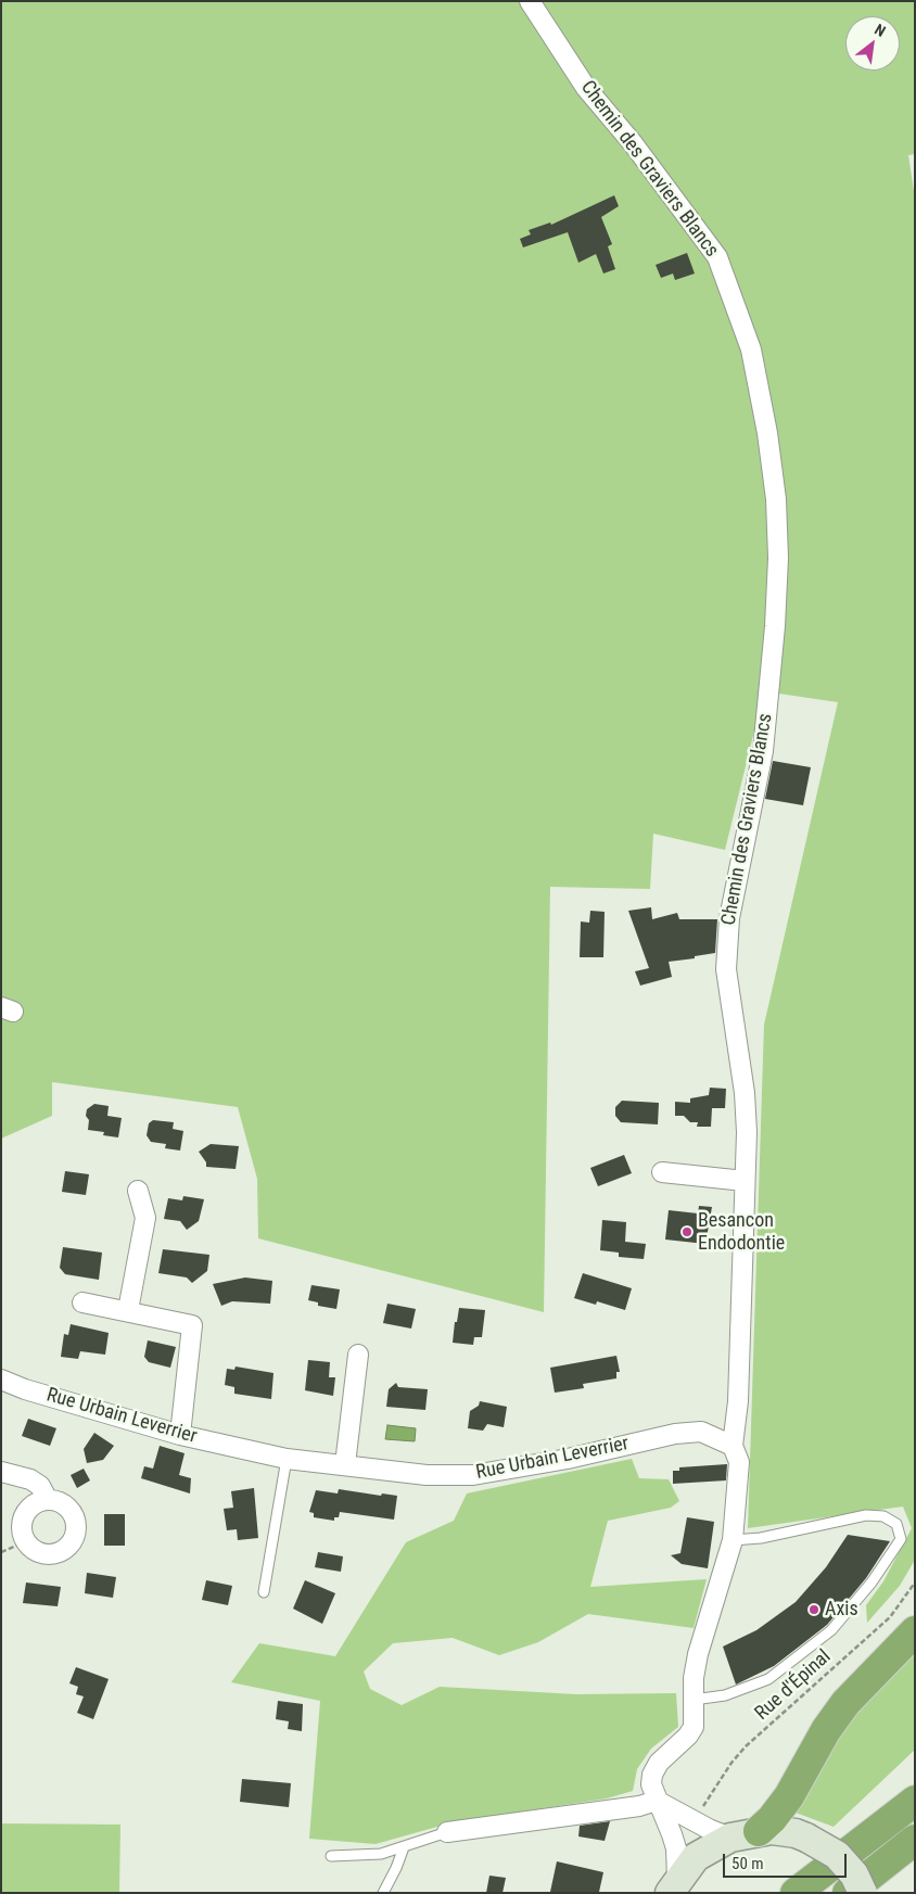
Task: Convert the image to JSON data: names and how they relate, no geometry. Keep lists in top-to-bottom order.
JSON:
{
  "streets": {
    "street": ["Chemin des Graviers Blancs", "Rue Urbain Leverrier"],
    "path": ["Rue d'Épinal"]
  },
  "crossings": [
    ["Chemin des Graviers Blancs", "Rue Urbain Leverrier"]
  ],
  "places": ["Besancon Endodontie", "Axis"],
  "scale_bar": "50 m",
  "north": "top right"
}
